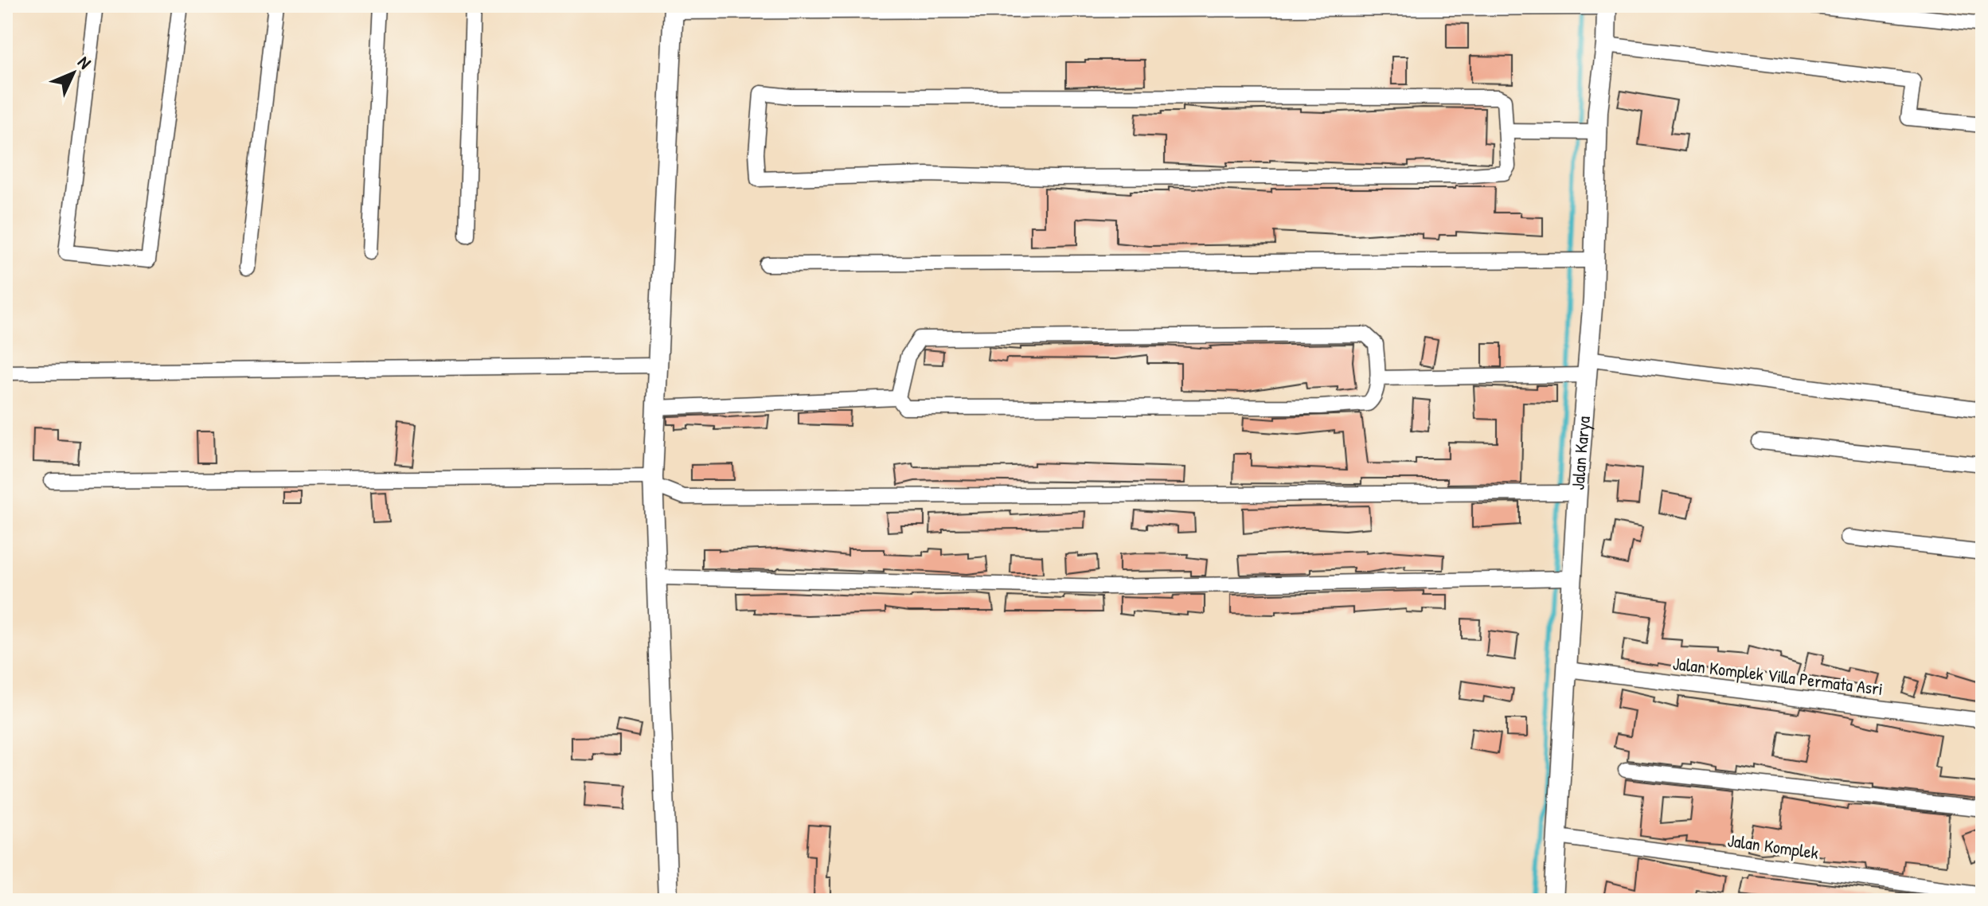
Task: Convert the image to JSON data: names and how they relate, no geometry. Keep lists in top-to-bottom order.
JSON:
{
  "streets": {
    "street": ["Jalan Karya", "Jalan Komplek Villa Permata Asri", "Jalan Komplek"]
  },
  "crossings": [
    ["Jalan Karya", "Jalan Komplek Villa Permata Asri"],
    ["Jalan Karya", "Jalan Komplek"]
  ],
  "north": "top right"
}
